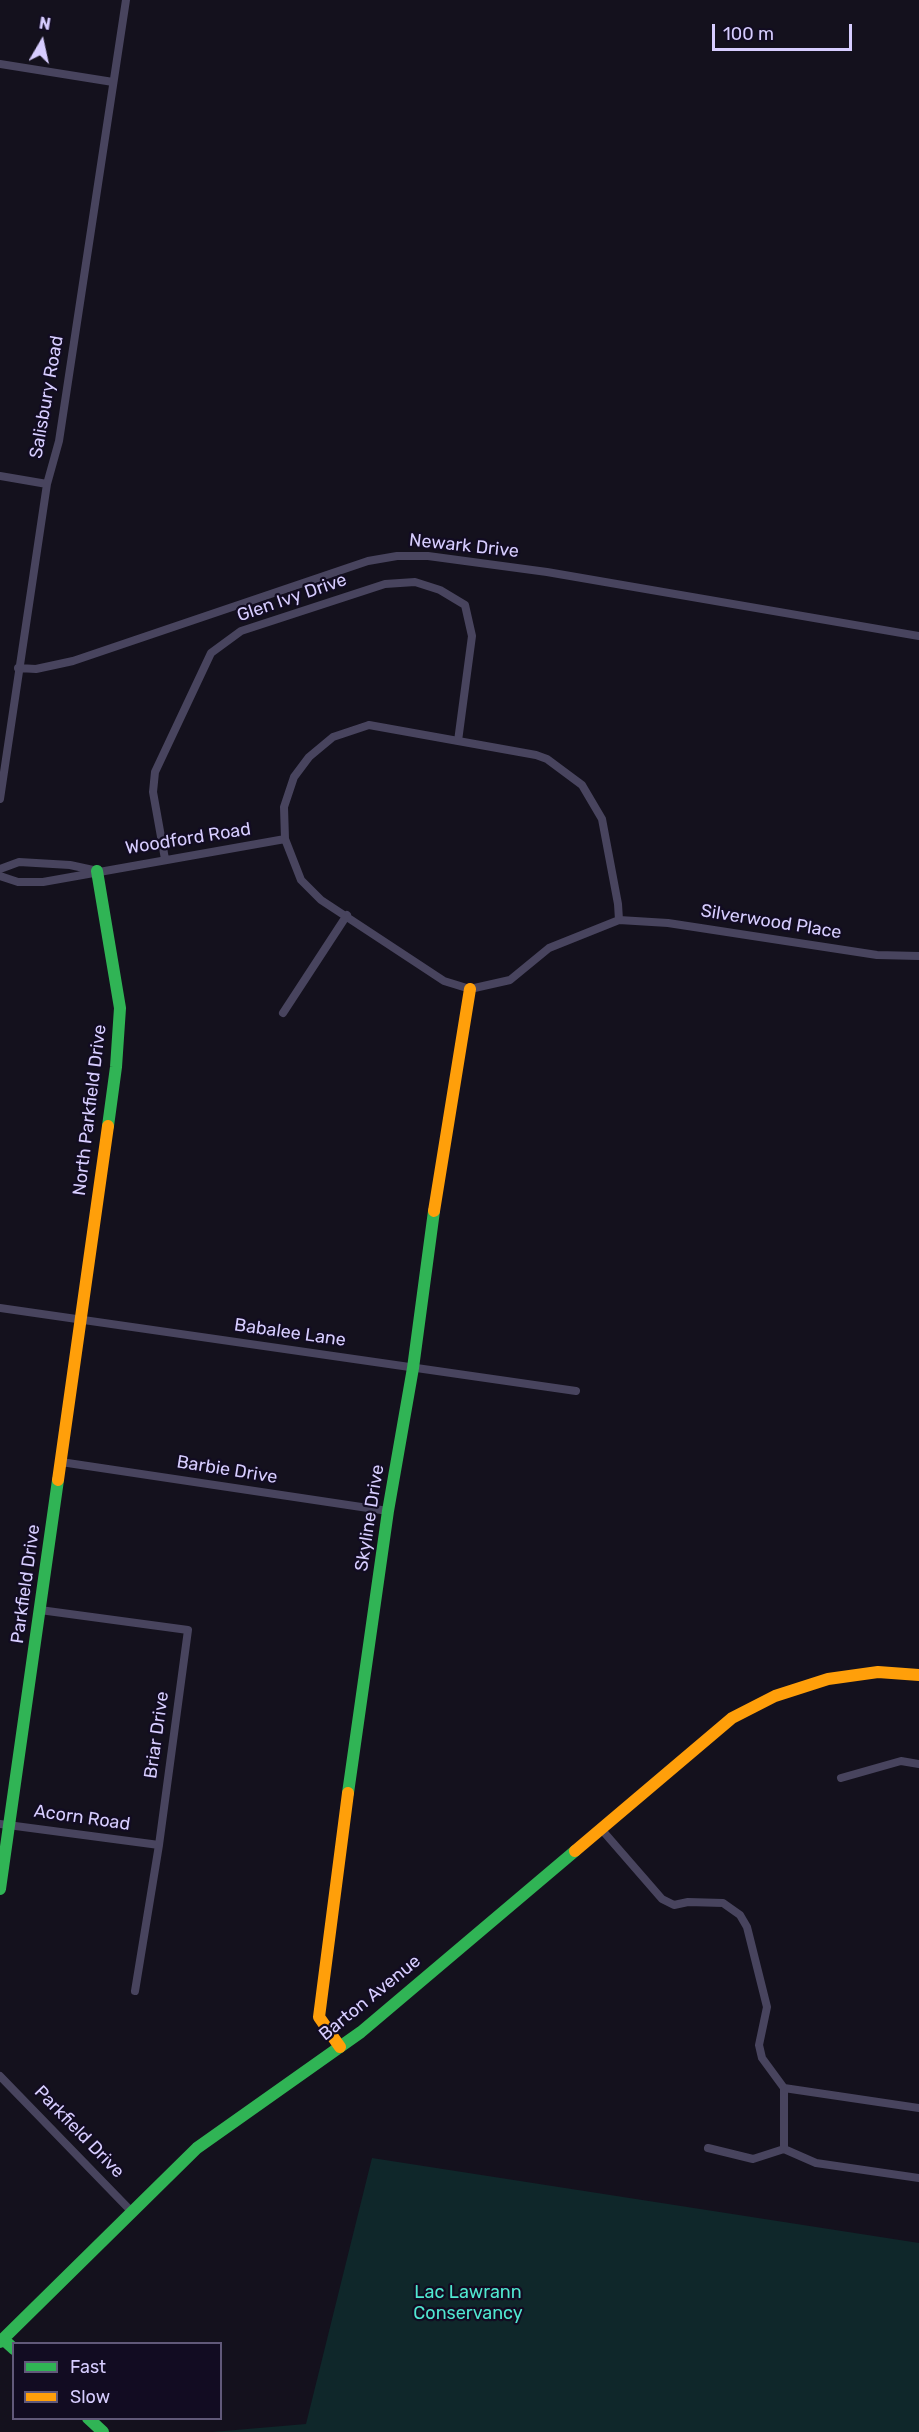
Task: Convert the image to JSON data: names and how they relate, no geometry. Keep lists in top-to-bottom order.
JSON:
{
  "streets": {
    "street": [
      "Salisbury Road",
      "Newark Drive",
      "Glen Ivy Drive",
      "Woodford Road",
      "Silverwood Place",
      "North Parkfield Drive",
      "Babalee Lane",
      "Barbie Drive",
      "Skyline Drive",
      "Parkfield Drive",
      "Briar Drive",
      "Acorn Road",
      "Barton Avenue"
    ]
  },
  "crossings": [
    ["Salisbury Road", "Newark Drive"],
    ["Glen Ivy Drive", "Woodford Road"],
    ["Woodford Road", "North Parkfield Drive"],
    ["North Parkfield Drive", "Babalee Lane"],
    ["North Parkfield Drive", "Parkfield Drive"],
    ["Babalee Lane", "Skyline Drive"],
    ["Babalee Lane", "Parkfield Drive"],
    ["Barbie Drive", "Skyline Drive"],
    ["Barbie Drive", "Parkfield Drive"],
    ["Skyline Drive", "Barton Avenue"],
    ["Parkfield Drive", "Briar Drive"],
    ["Parkfield Drive", "Acorn Road"],
    ["Parkfield Drive", "Barton Avenue"],
    ["Briar Drive", "Acorn Road"]
  ],
  "parks": ["Lac Lawrann Conservancy"],
  "legend": ["Fast", "Slow"],
  "scale_bar": "100 m",
  "north": "top"
}
